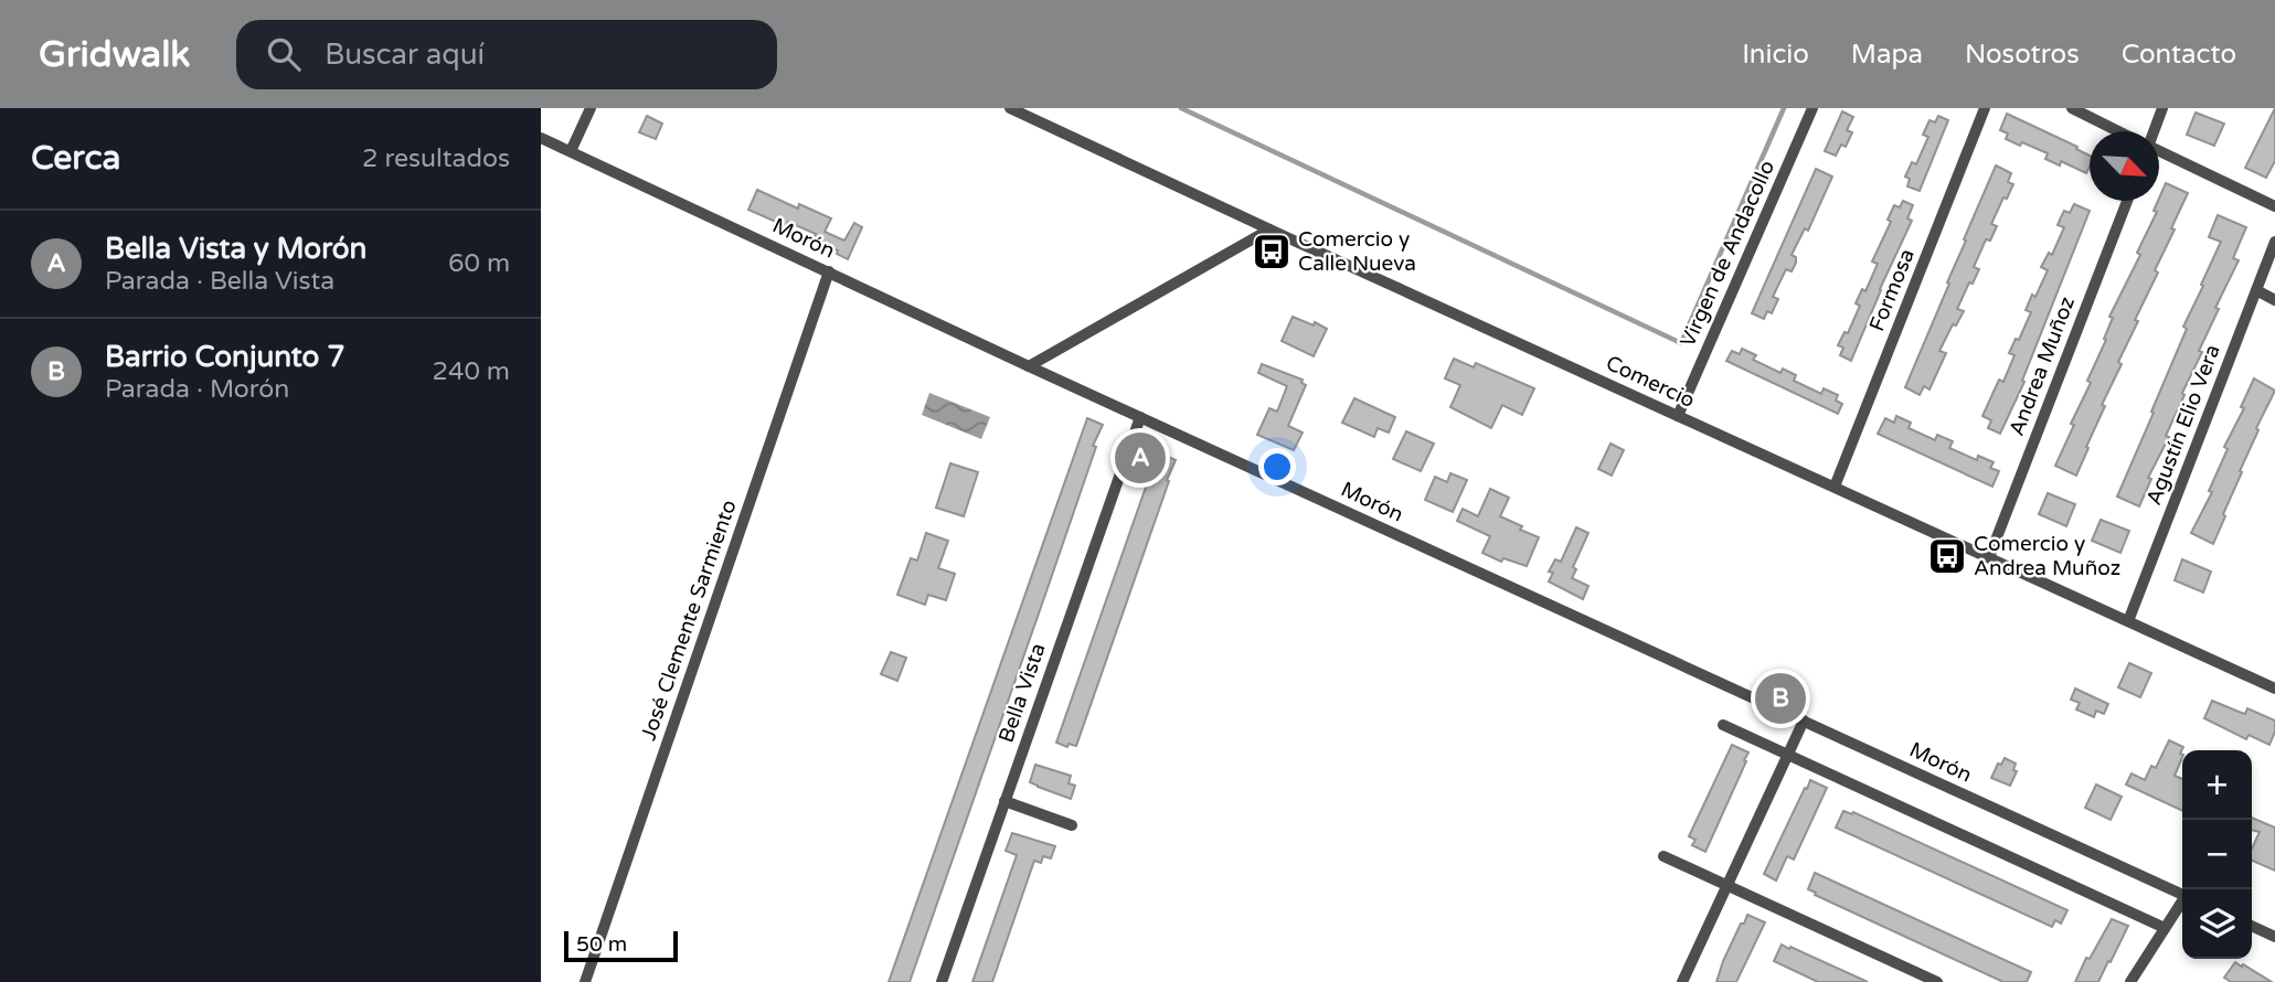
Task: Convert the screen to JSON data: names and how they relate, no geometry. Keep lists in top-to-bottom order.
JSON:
{
  "streets": {
    "street": [
      "Morón",
      "Virgen de Andacollo",
      "Formosa",
      "Andrea Muñoz",
      "Comercio",
      "Agustín Elio Vera",
      "José Clemente Sarmiento",
      "Bella Vista"
    ]
  },
  "crossings": [
    ["Morón", "José Clemente Sarmiento"],
    ["Morón", "Bella Vista"],
    ["Virgen de Andacollo", "Comercio"],
    ["Formosa", "Comercio"],
    ["Andrea Muñoz", "Comercio"],
    ["Comercio", "Agustín Elio Vera"]
  ],
  "places": {
    "bus stop": ["Comercio y Calle Nueva", "Comercio y Andrea Muñoz"]
  },
  "scale_bar": "50 m",
  "north": "bottom right",
  "page": {
    "header": "Gridwalk",
    "search": "Buscar aquí",
    "nav": [
      "Inicio",
      "Mapa",
      "Nosotros",
      "Contacto"
    ],
    "heading": ["Cerca", "2 resultados"],
    "list": [
      {
        "mark": "A",
        "name": "Bella Vista y Morón",
        "note": "Parada · Bella Vista",
        "value": "60 m"
      },
      {
        "mark": "B",
        "name": "Barrio Conjunto 7",
        "note": "Parada · Morón",
        "value": "240 m"
      }
    ],
    "pins": ["A", "B"],
    "map_buttons": ["+", "−"],
    "scale": "50 m"
  }
}
